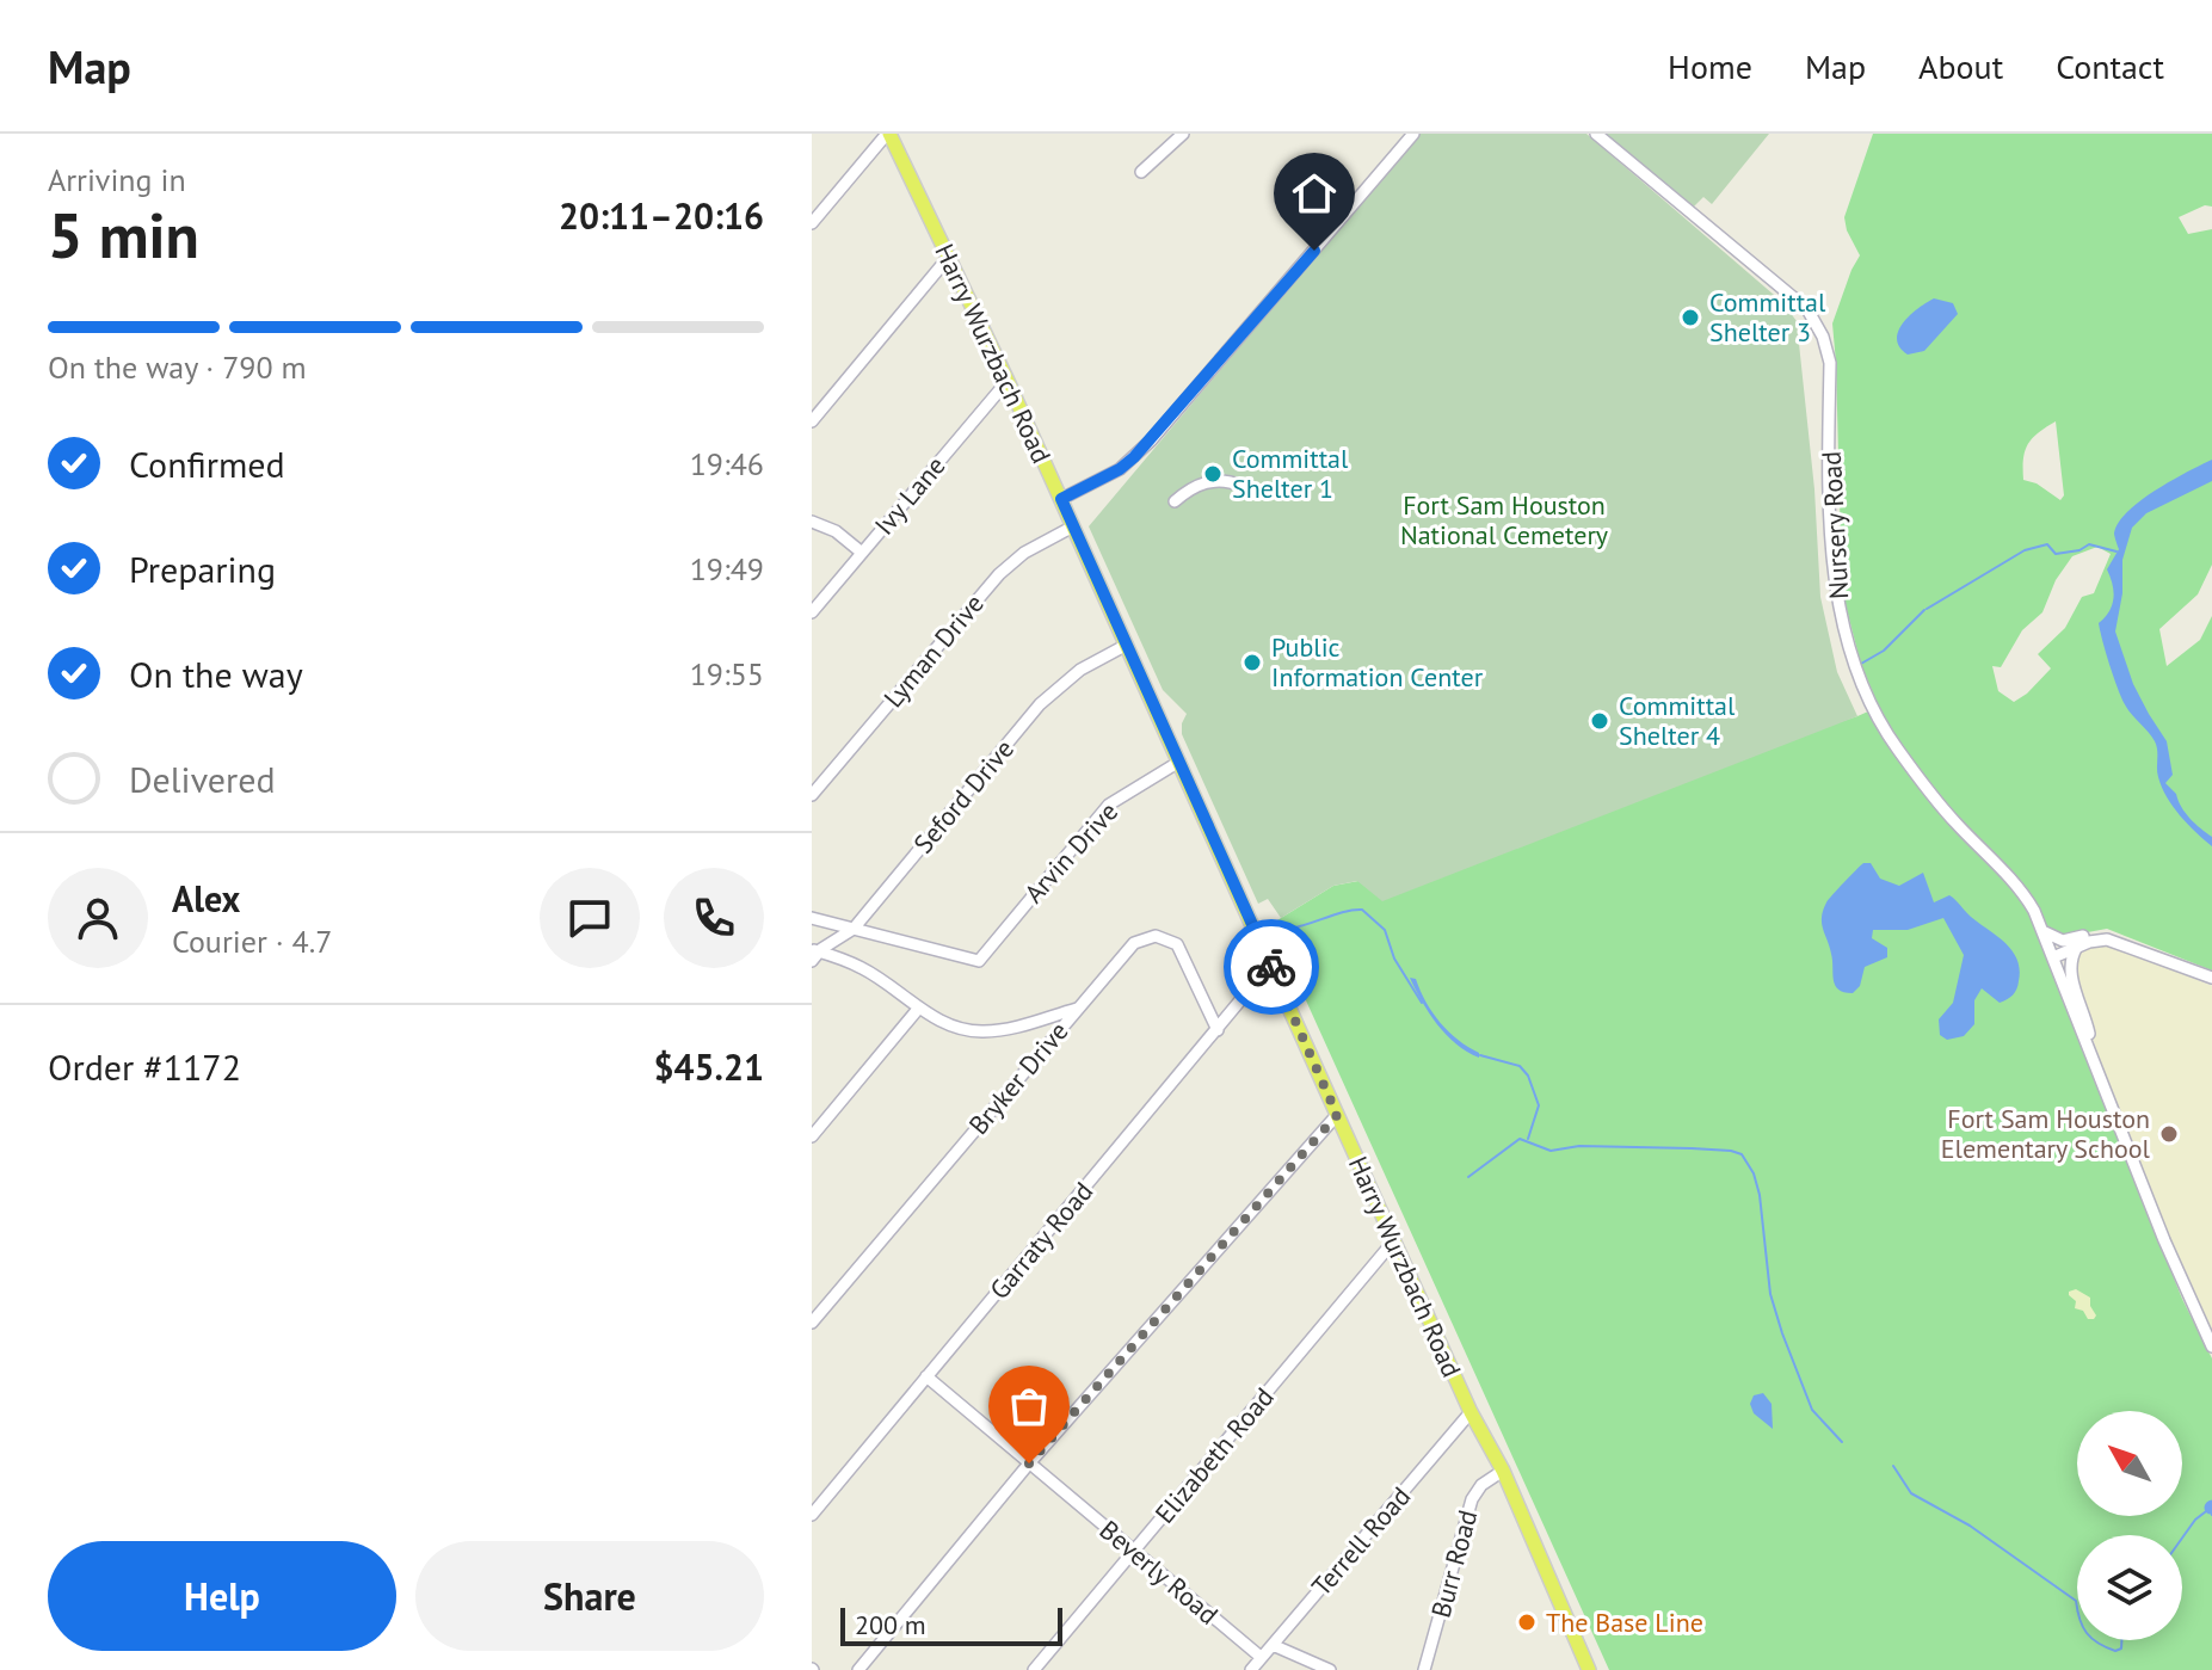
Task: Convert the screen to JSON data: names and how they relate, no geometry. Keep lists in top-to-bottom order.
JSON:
{
  "streets": {
    "main road": ["Harry Wurzbach Road"],
    "street": [
      "Ivy Lane",
      "Nursery Road",
      "Lyman Drive",
      "Seford Drive",
      "Arvin Drive",
      "Bryker Drive",
      "Garraty Road",
      "Elizabeth Road",
      "Terrell Road",
      "Burr Road",
      "Beverly Road"
    ]
  },
  "crossings": [
    ["Harry Wurzbach Road", "Ivy Lane"],
    ["Harry Wurzbach Road", "Lyman Drive"],
    ["Harry Wurzbach Road", "Seford Drive"],
    ["Harry Wurzbach Road", "Arvin Drive"],
    ["Harry Wurzbach Road", "Garraty Road"],
    ["Harry Wurzbach Road", "Elizabeth Road"],
    ["Harry Wurzbach Road", "Terrell Road"],
    ["Harry Wurzbach Road", "Burr Road"],
    ["Seford Drive", "Arvin Drive"],
    ["Bryker Drive", "Garraty Road"],
    ["Garraty Road", "Beverly Road"],
    ["Elizabeth Road", "Beverly Road"],
    ["Terrell Road", "Beverly Road"]
  ],
  "parks": ["Fort Sam Houston National Cemetery"],
  "places": [
    "Committal Shelter 3",
    "Committal Shelter 1",
    "Public Information Center",
    "Committal Shelter 4",
    "Fort Sam Houston Elementary School",
    "The Base Line"
  ],
  "scale_bar": "200 m",
  "north": "top left",
  "page": {
    "header": "Map",
    "nav": [
      "Home",
      "Map",
      "About",
      "Contact"
    ],
    "heading": ["5 min", "Arriving in", "20:11–20:16"],
    "panel": [
      "Alex",
      "Courier · 4.7",
      "Order #1172",
      "$45.21"
    ],
    "bar": "On the way · 790 m",
    "list": [
      ["Confirmed", "19:46"],
      ["Preparing", "19:49"],
      ["On the way", "19:55"],
      "Delivered"
    ],
    "buttons": ["Help", "Share"],
    "scale": "200 m"
  }
}
